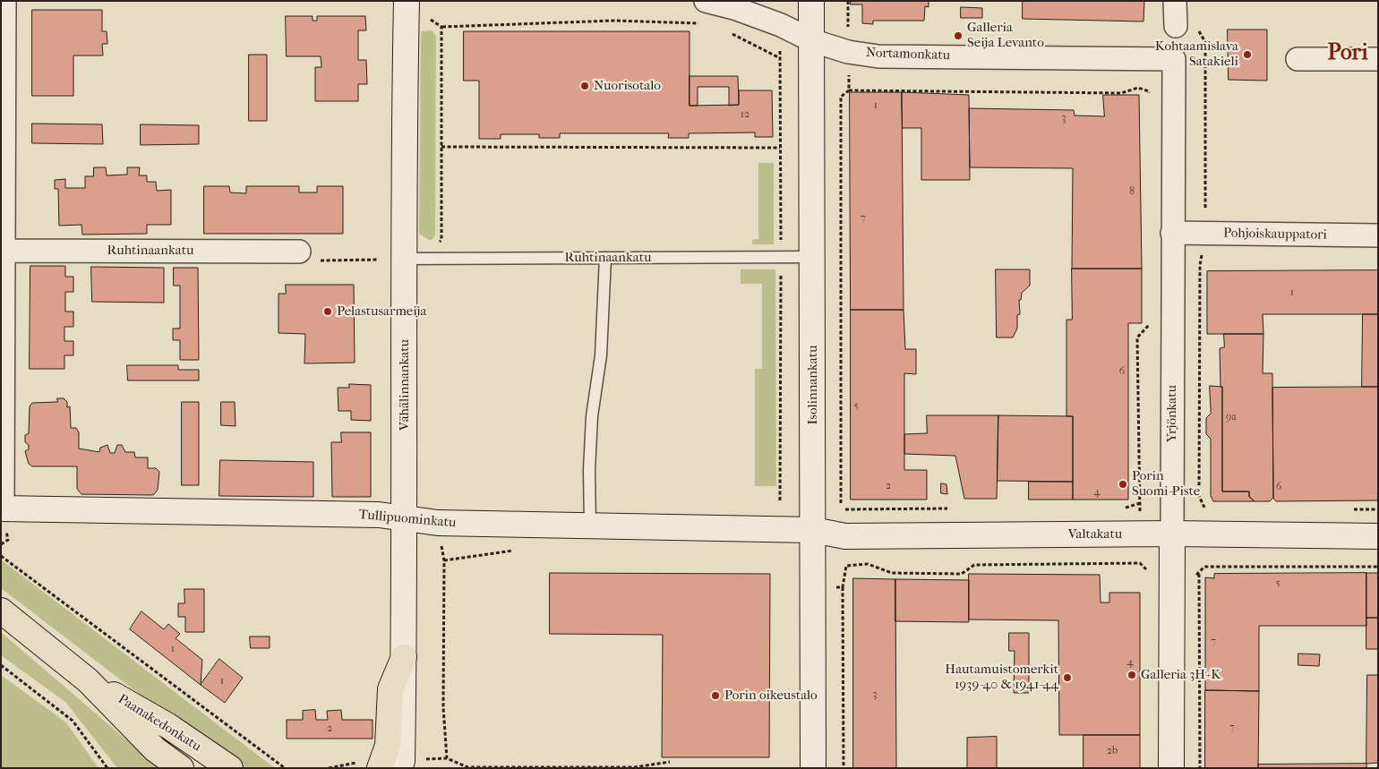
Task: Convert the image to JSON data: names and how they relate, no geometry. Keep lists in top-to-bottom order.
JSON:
{
  "streets": {
    "main road": ["Paanakedonkatu"],
    "street": [
      "Nortamonkatu",
      "Pohjoiskauppatori",
      "Ruhtinaankatu",
      "Vähälinnankatu",
      "Isolinnankatu",
      "Yrjönkatu",
      "Tullipuominkatu",
      "Valtakatu"
    ]
  },
  "crossings": [
    ["Nortamonkatu", "Isolinnankatu"],
    ["Nortamonkatu", "Yrjönkatu"],
    ["Pohjoiskauppatori", "Yrjönkatu"],
    ["Ruhtinaankatu", "Vähälinnankatu"],
    ["Ruhtinaankatu", "Isolinnankatu"],
    ["Vähälinnankatu", "Tullipuominkatu"],
    ["Isolinnankatu", "Tullipuominkatu"],
    ["Isolinnankatu", "Valtakatu"],
    ["Yrjönkatu", "Valtakatu"],
    ["Tullipuominkatu", "Valtakatu"]
  ],
  "districts": ["Pori"],
  "places": [
    "Galleria Seija Levanto",
    "Kohtaamislava Satakieli",
    "Nuorisotalo",
    "Pelastusarmeija",
    "Porin Suomi-Piste",
    "Galleria 3H+K",
    "Hautamuistomerkit 1939-40 & 1941-44",
    "Porin oikeustalo"
  ],
  "house_numbers": [
    "1",
    "12",
    "3",
    "8",
    "7",
    "1",
    "6",
    "5",
    "9a",
    "2",
    "6",
    "4",
    "5",
    "7",
    "1",
    "4",
    "1",
    "3",
    "7",
    "2",
    "2b"
  ]
}
